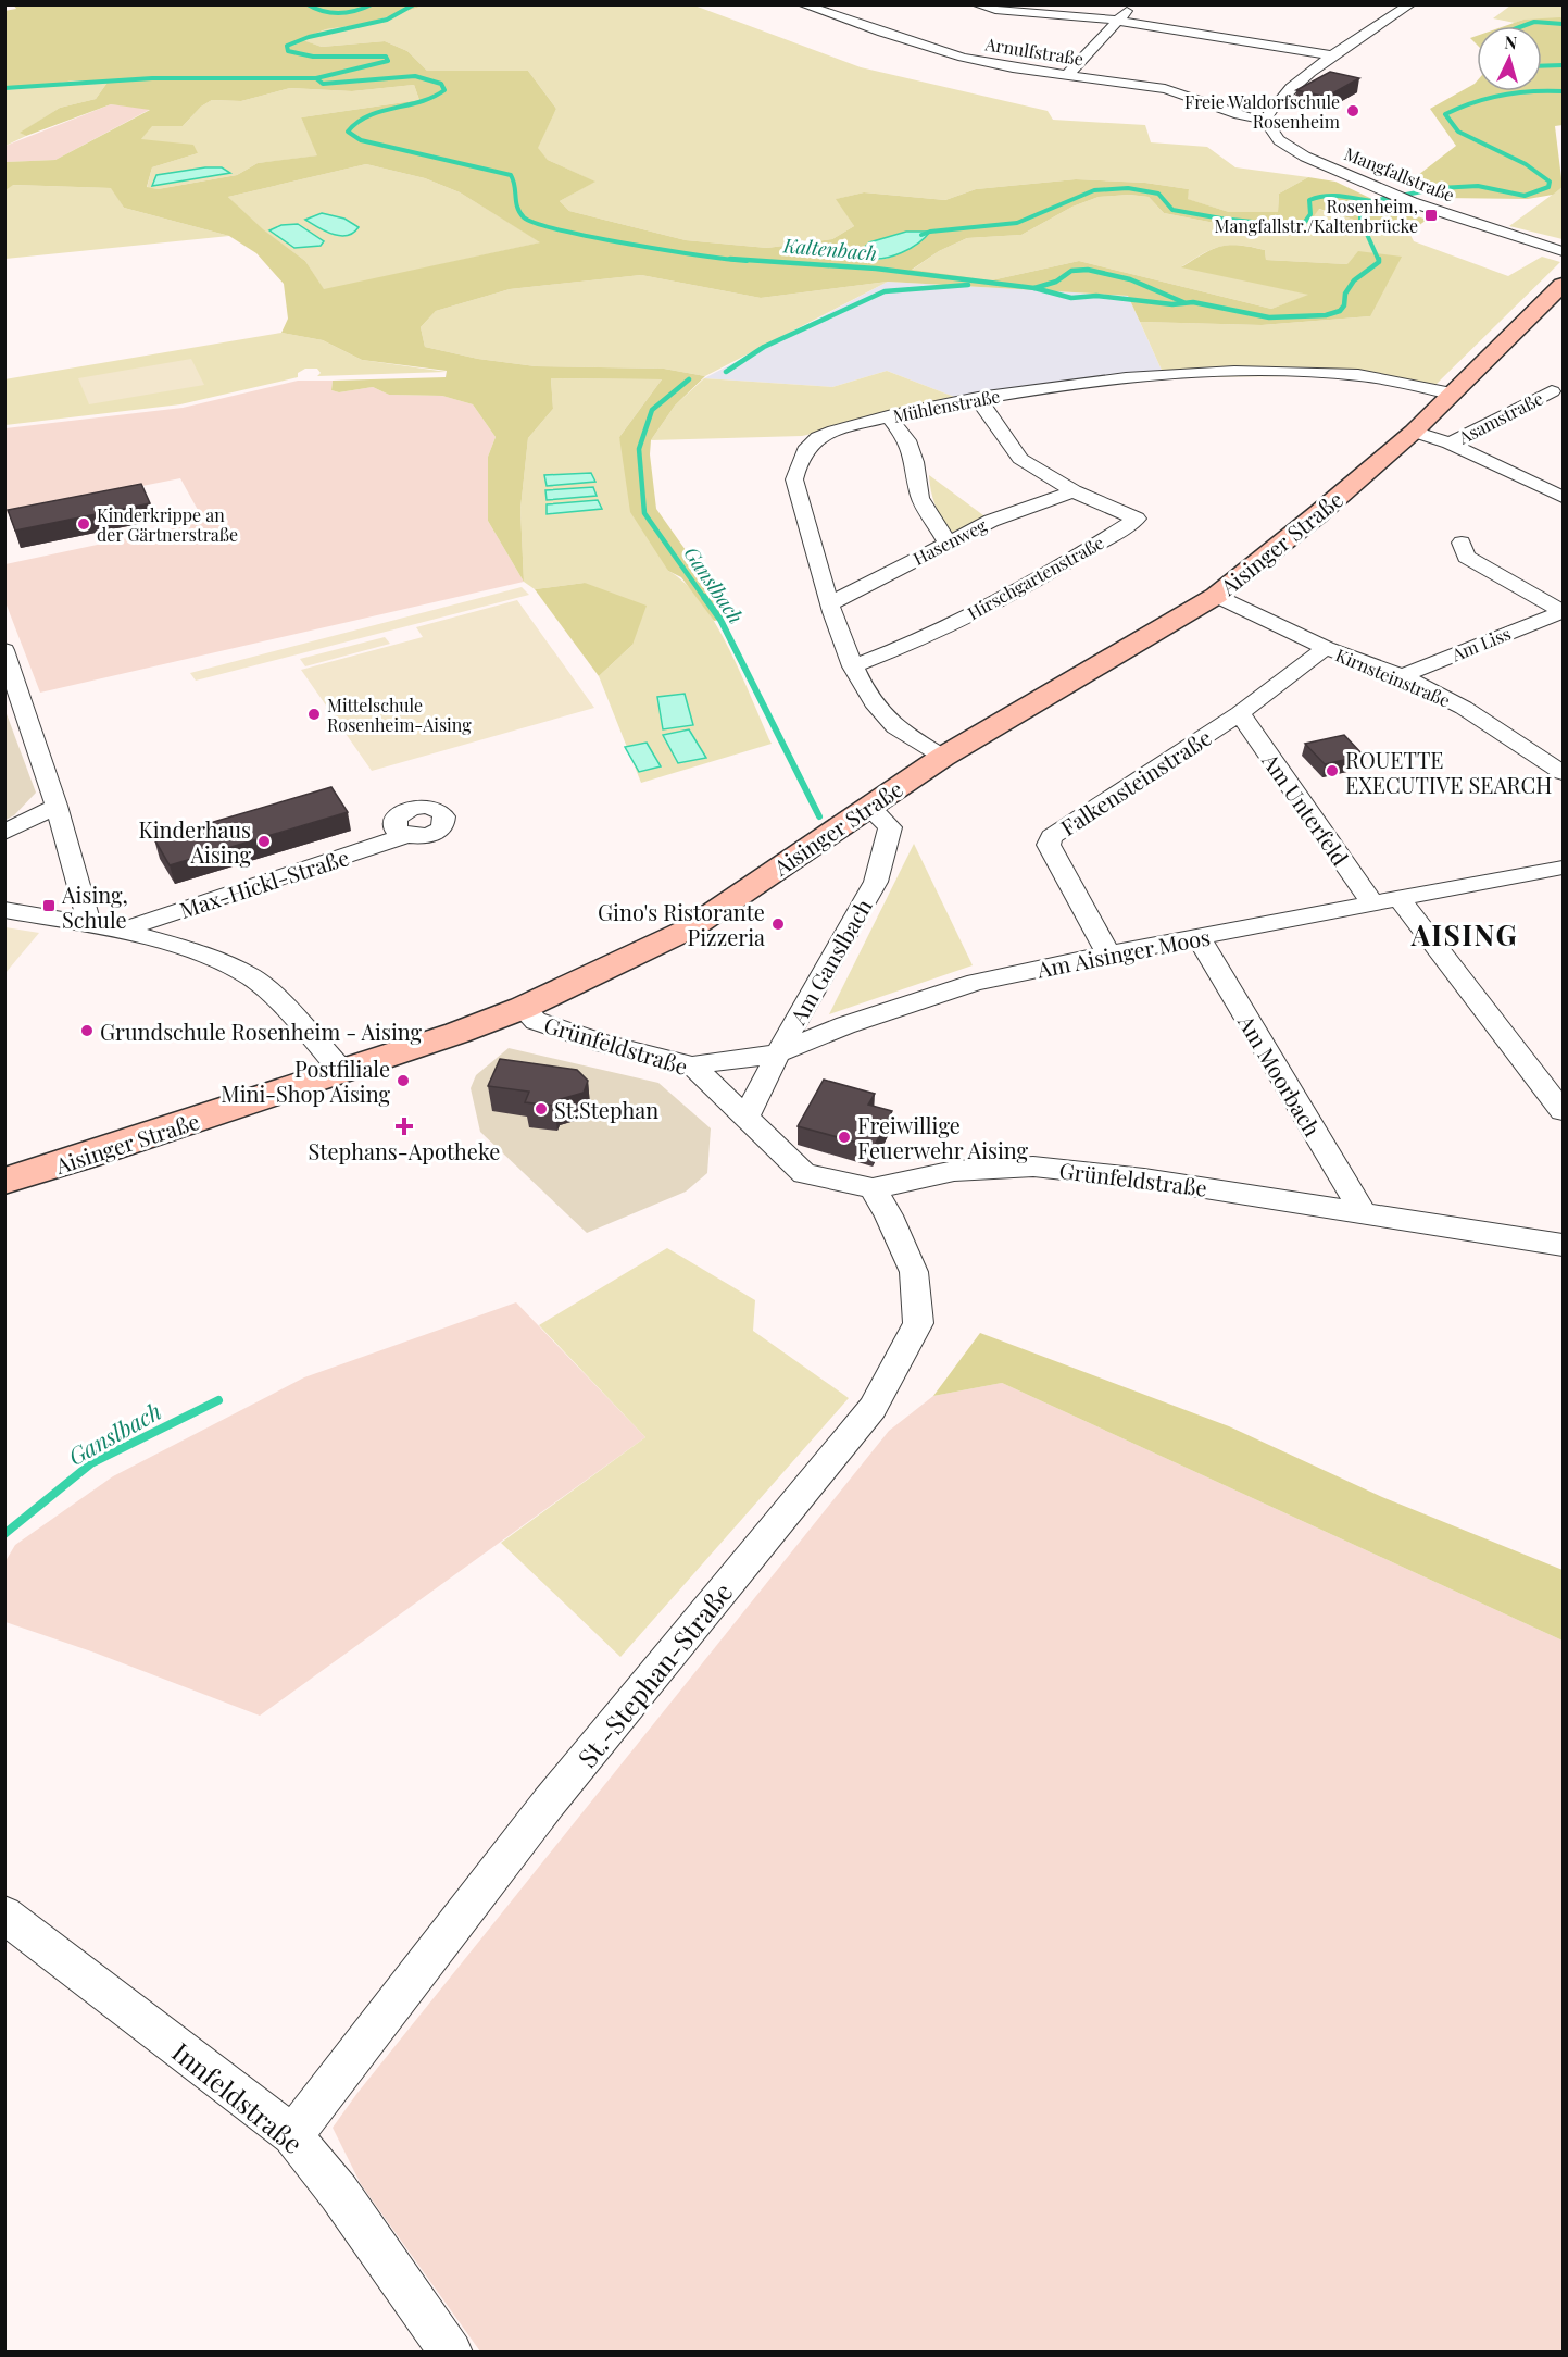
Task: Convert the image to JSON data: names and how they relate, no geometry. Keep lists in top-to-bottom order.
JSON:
{
  "streets": {
    "main road": ["Aisinger Straße"],
    "street": [
      "Arnulfstraße",
      "Mangfallstraße",
      "Mühlenstraße",
      "Asamstraße",
      "Hasenweg",
      "Hirschgartenstraße",
      "Am Liss",
      "Kirnsteinstraße",
      "Falkensteinstraße",
      "Am Unterfeld",
      "Max-Hickl-Straße",
      "Am Aisinger Moos",
      "Am Ganslbach",
      "Grünfeldstraße",
      "Am Moorbach",
      "St.-Stephan-Straße",
      "Innfeldstraße"
    ]
  },
  "crossings": [
    ["Arnulfstraße", "Mangfallstraße"],
    ["Mühlenstraße", "Hasenweg"],
    ["Mühlenstraße", "Aisinger Straße"],
    ["Mühlenstraße", "Hirschgartenstraße"],
    ["Asamstraße", "Aisinger Straße"],
    ["Hasenweg", "Hirschgartenstraße"],
    ["Aisinger Straße", "Kirnsteinstraße"],
    ["Aisinger Straße", "Max-Hickl-Straße"],
    ["Aisinger Straße", "Am Ganslbach"],
    ["Aisinger Straße", "Grünfeldstraße"],
    ["Am Liss", "Kirnsteinstraße"],
    ["Kirnsteinstraße", "Falkensteinstraße"],
    ["Falkensteinstraße", "Am Unterfeld"],
    ["Falkensteinstraße", "Am Aisinger Moos"],
    ["Am Unterfeld", "Am Aisinger Moos"],
    ["Am Aisinger Moos", "Am Ganslbach"],
    ["Am Aisinger Moos", "Grünfeldstraße"],
    ["Am Aisinger Moos", "Am Moorbach"],
    ["Am Ganslbach", "Grünfeldstraße"],
    ["Grünfeldstraße", "Am Moorbach"],
    ["Grünfeldstraße", "St.-Stephan-Straße"],
    ["St.-Stephan-Straße", "Innfeldstraße"]
  ],
  "districts": ["AISING"],
  "water": ["Kaltenbach", "Ganslbach"],
  "places": {
    "other": [
      "Freie Waldorfschule Rosenheim",
      "Kinderkrippe an der Gärtnerstraße",
      "Mittelschule Rosenheim-Aising",
      "ROUETTE EXECUTIVE SEARCH",
      "Kinderhaus Aising",
      "Gino's Ristorante Pizzeria",
      "Grundschule Rosenheim - Aising",
      "Postfiliale Mini-Shop Aising",
      "St.Stephan",
      "Freiwillige Feuerwehr Aising"
    ],
    "transit": ["Rosenheim, Mangfallstr./Kaltenbrücke", "Aising, Schule"],
    "health": ["Stephans-Apotheke"]
  },
  "north": "top"
}
